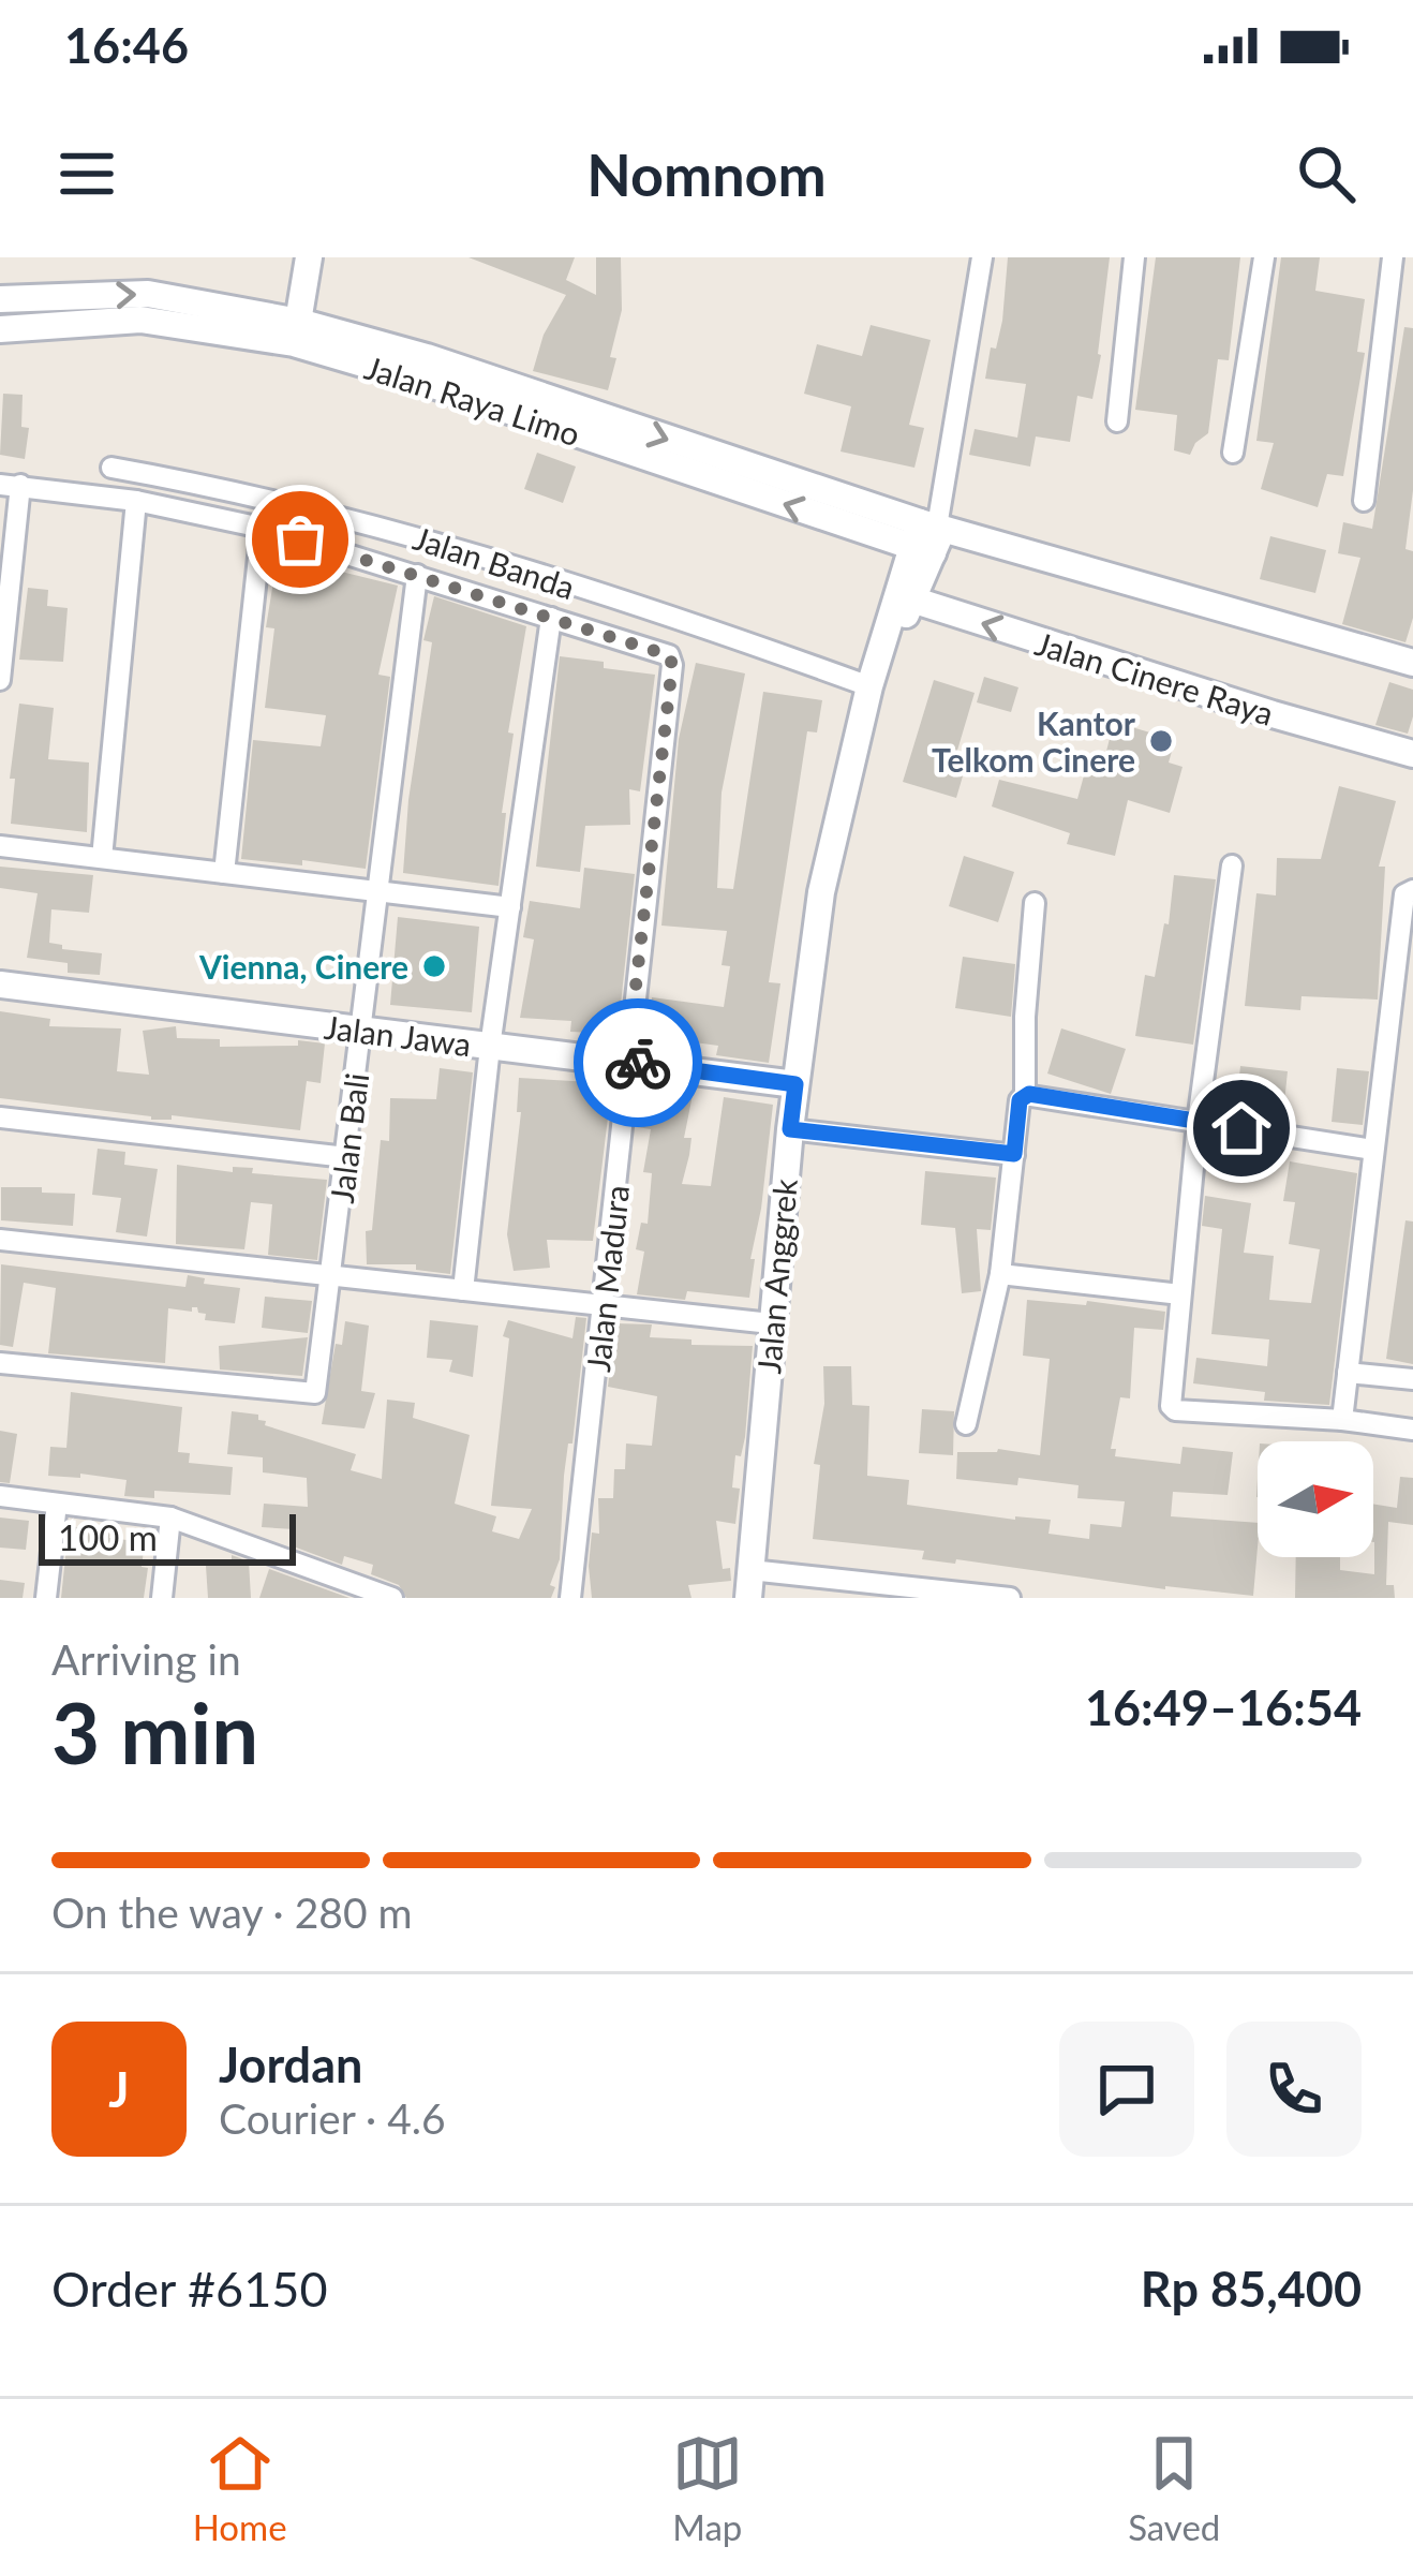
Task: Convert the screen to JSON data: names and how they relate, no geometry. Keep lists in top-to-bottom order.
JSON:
{
  "streets": {
    "main road": [
      "Jalan Raya Limo",
      "Jalan Cinere Raya",
      "Jalan Jawa",
      "Jalan Anggrek"
    ],
    "street": ["Jalan Banda", "Jalan Bali", "Jalan Madura"]
  },
  "crossings": [
    ["Jalan Raya Limo", "Jalan Anggrek"],
    ["Jalan Banda", "Jalan Anggrek"],
    ["Jalan Cinere Raya", "Jalan Anggrek"],
    ["Jalan Jawa", "Jalan Bali"],
    ["Jalan Jawa", "Jalan Anggrek"],
    ["Jalan Jawa", "Jalan Madura"]
  ],
  "places": ["Kantor Telkom Cinere", "Vienna, Cinere"],
  "scale_bar": "100 m",
  "north": "right",
  "page": {
    "status": "16:46",
    "header": "Nomnom",
    "scale": "100 m",
    "heading": ["3 min", "Arriving in", "16:49–16:54"],
    "panel": [
      "Jordan",
      "Courier · 4.6",
      "Order #6150",
      "Rp 85,400"
    ],
    "bar": "On the way · 280 m",
    "round": "J",
    "tabs": ["Home", "Map", "Saved"]
  }
}
